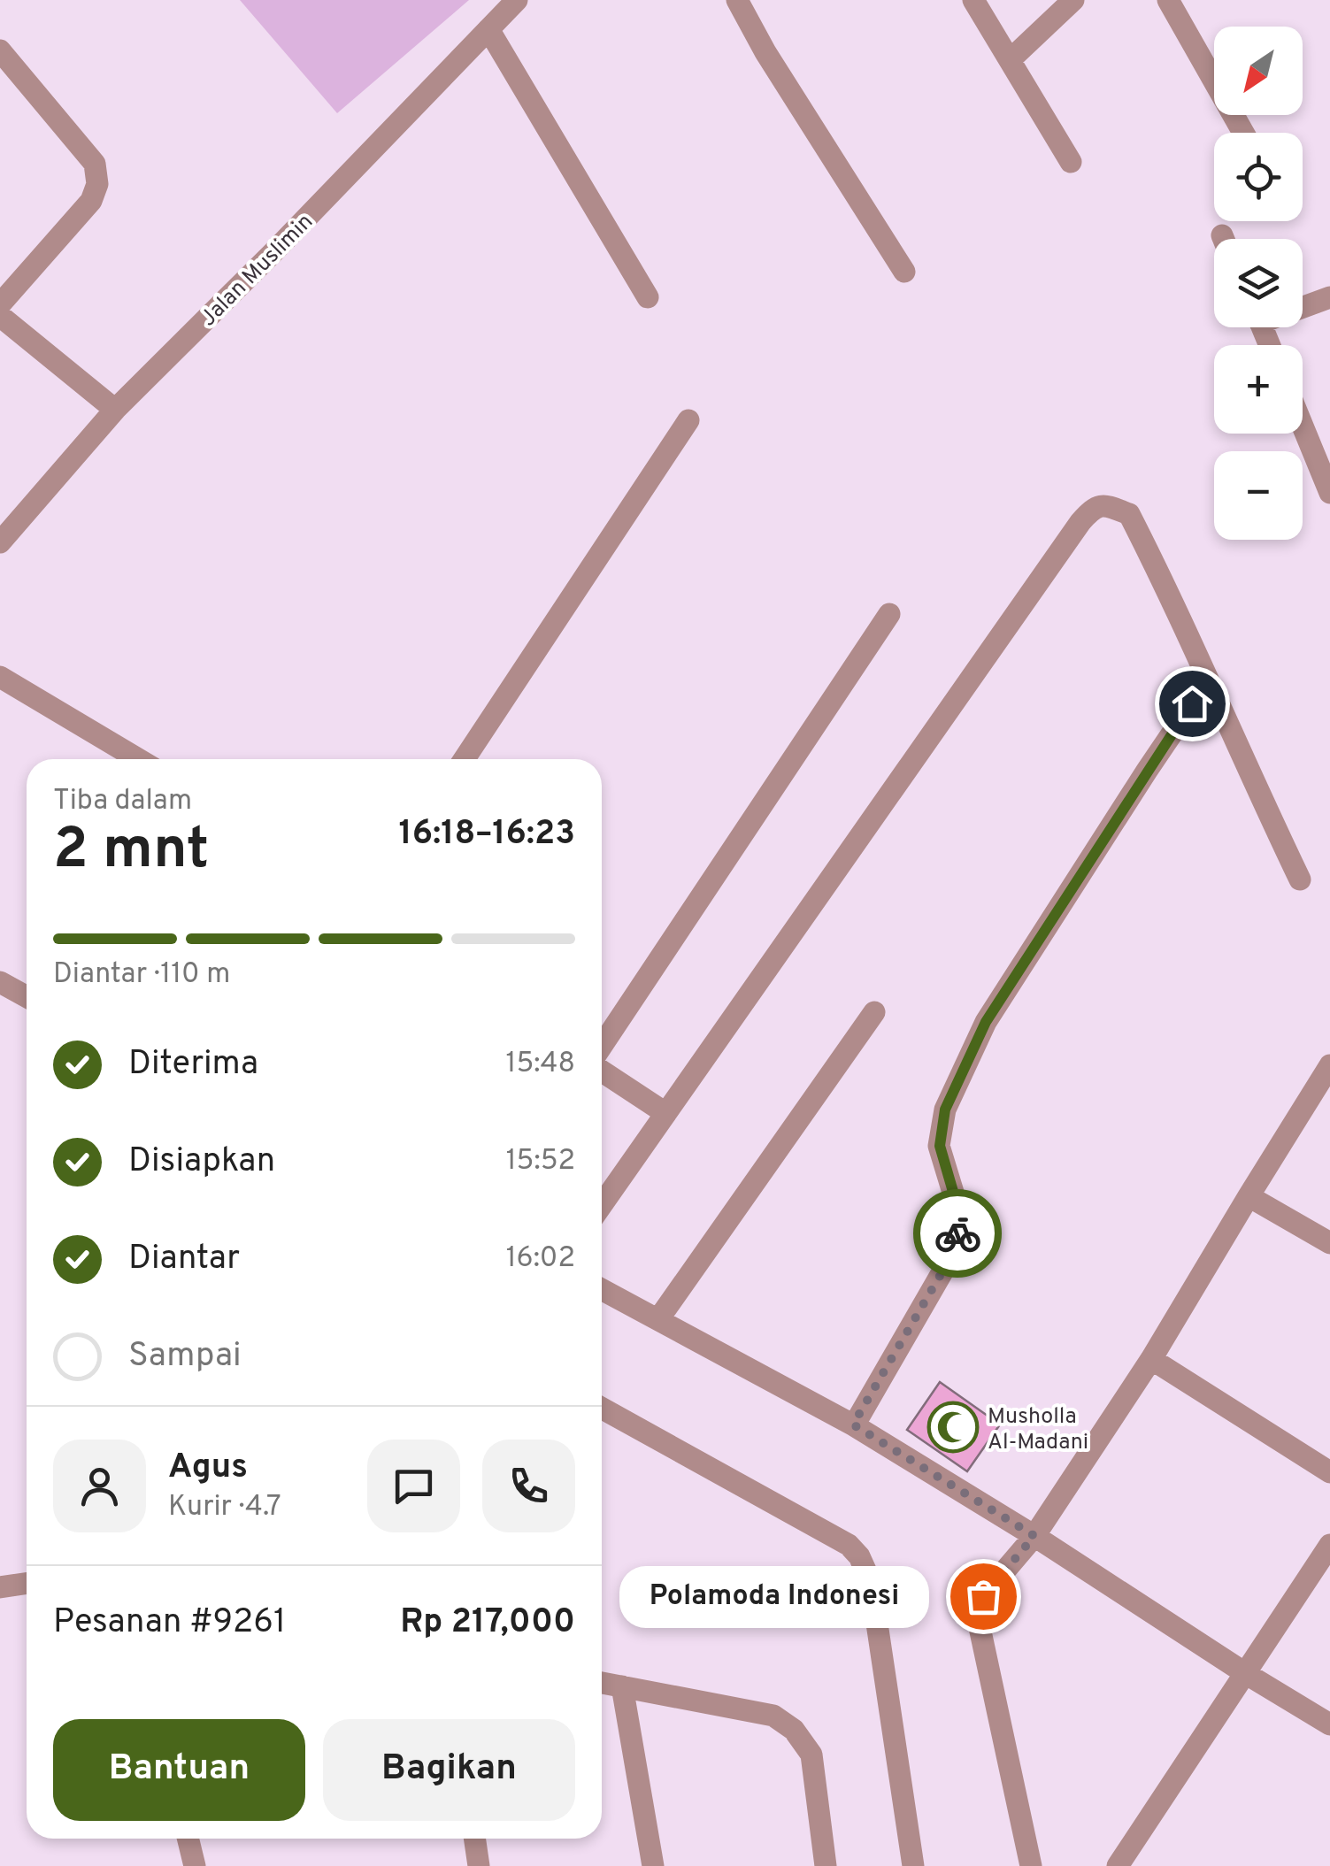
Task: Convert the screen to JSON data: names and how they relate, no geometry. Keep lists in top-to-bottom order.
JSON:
{
  "streets": {
    "street": ["Jalan Muslimin"]
  },
  "places": {
    "mosque": ["Musholla Al-Madani"],
    "other": ["Polamoda Indonesi"]
  },
  "north": "bottom left",
  "page": {
    "map_buttons": ["+", "−"],
    "heading": ["2 mnt", "Tiba dalam", "16:18–16:23"],
    "panel": [
      "Agus",
      "Kurir · 4.7",
      "Pesanan #9261",
      "Rp 217,000"
    ],
    "bar": "Diantar · 110 m",
    "list": [
      ["Diterima", "15:48"],
      ["Disiapkan", "15:52"],
      ["Diantar", "16:02"],
      "Sampai"
    ],
    "bubble": "Polamoda Indonesi",
    "buttons": ["Bantuan", "Bagikan"]
  }
}
